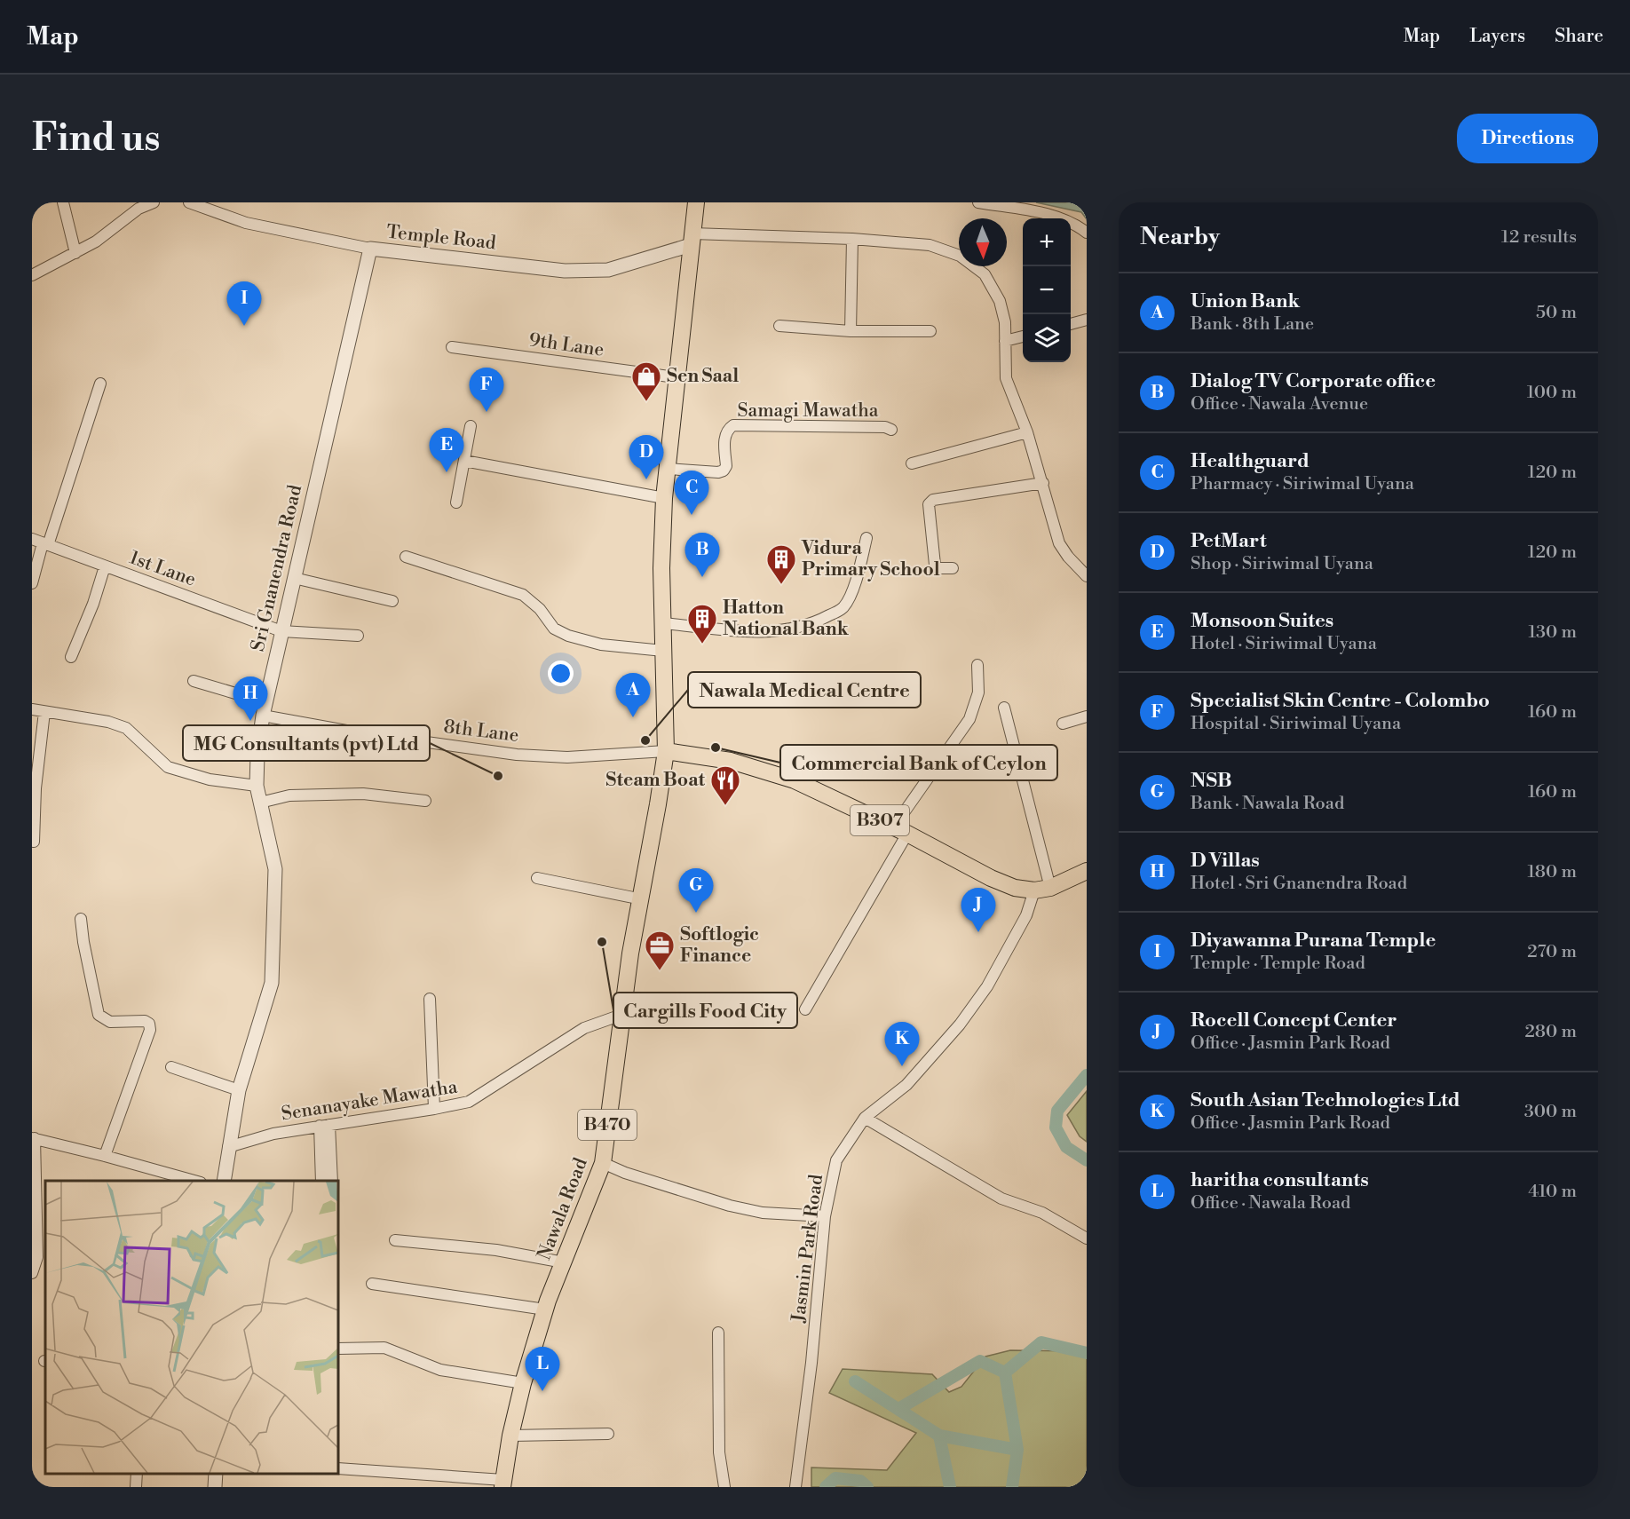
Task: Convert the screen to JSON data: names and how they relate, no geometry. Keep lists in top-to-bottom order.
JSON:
{
  "streets": {
    "main road": ["B307", "B470", "Nawala Road"],
    "street": [
      "Temple Road",
      "9th Lane",
      "Samagi Mawatha",
      "Sri Gnanendra Road",
      "1st Lane",
      "8th Lane",
      "Senanayake Mawatha",
      "Jasmin Park Road"
    ]
  },
  "crossings": [
    ["Temple Road", "Sri Gnanendra Road"],
    ["Temple Road", "Nawala Road"],
    ["9th Lane", "Nawala Road"],
    ["Samagi Mawatha", "Nawala Road"],
    ["Sri Gnanendra Road", "1st Lane"],
    ["Sri Gnanendra Road", "8th Lane"],
    ["Sri Gnanendra Road", "Senanayake Mawatha"],
    ["8th Lane", "B307"],
    ["8th Lane", "Nawala Road"],
    ["B307", "Nawala Road"],
    ["B307", "Jasmin Park Road"],
    ["Senanayake Mawatha", "Nawala Road"]
  ],
  "places": {
    "shop": ["Sen Saal"],
    "building": ["Vidura Primary School", "Hatton National Bank"],
    "other": [
      "Nawala Medical Centre",
      "Commercial Bank of Ceylon",
      "MG Consultants (pvt) Ltd",
      "Cargills Food City"
    ],
    "restaurant": ["Steam Boat"],
    "office": ["Softlogic Finance"]
  },
  "north": "bottom",
  "page": {
    "header": "Map",
    "nav": ["Map", "Layers", "Share"],
    "buttons": "Directions",
    "title": "Find us",
    "heading": ["Nearby", "12 results"],
    "map_buttons": ["+", "−"],
    "list": [
      {
        "mark": "A",
        "name": "Union Bank",
        "note": "Bank · 8th Lane",
        "value": "50 m"
      },
      {
        "mark": "B",
        "name": "Dialog TV Corporate office",
        "note": "Office · Nawala Avenue",
        "value": "100 m"
      },
      {
        "mark": "C",
        "name": "Healthguard",
        "note": "Pharmacy · Siriwimal Uyana",
        "value": "120 m"
      },
      {
        "mark": "D",
        "name": "PetMart",
        "note": "Shop · Siriwimal Uyana",
        "value": "120 m"
      },
      {
        "mark": "E",
        "name": "Monsoon Suites",
        "note": "Hotel · Siriwimal Uyana",
        "value": "130 m"
      },
      {
        "mark": "F",
        "name": "Specialist Skin Centre - Colombo",
        "note": "Hospital · Siriwimal Uyana",
        "value": "160 m"
      },
      {
        "mark": "G",
        "name": "NSB",
        "note": "Bank · Nawala Road",
        "value": "160 m"
      },
      {
        "mark": "H",
        "name": "D Villas",
        "note": "Hotel · Sri Gnanendra Road",
        "value": "180 m"
      },
      {
        "mark": "I",
        "name": "Diyawanna Purana Temple",
        "note": "Temple · Temple Road",
        "value": "270 m"
      },
      {
        "mark": "J",
        "name": "Rocell Concept Center",
        "note": "Office · Jasmin Park Road",
        "value": "280 m"
      },
      {
        "mark": "K",
        "name": "South Asian Technologies Ltd",
        "note": "Office · Jasmin Park Road",
        "value": "300 m"
      },
      {
        "mark": "L",
        "name": "haritha consultants",
        "note": "Office · Nawala Road",
        "value": "410 m"
      }
    ],
    "pins": [
      "I",
      "F",
      "E",
      "D",
      "C",
      "B",
      "A",
      "H",
      "G",
      "J",
      "K",
      "L"
    ]
  }
}
